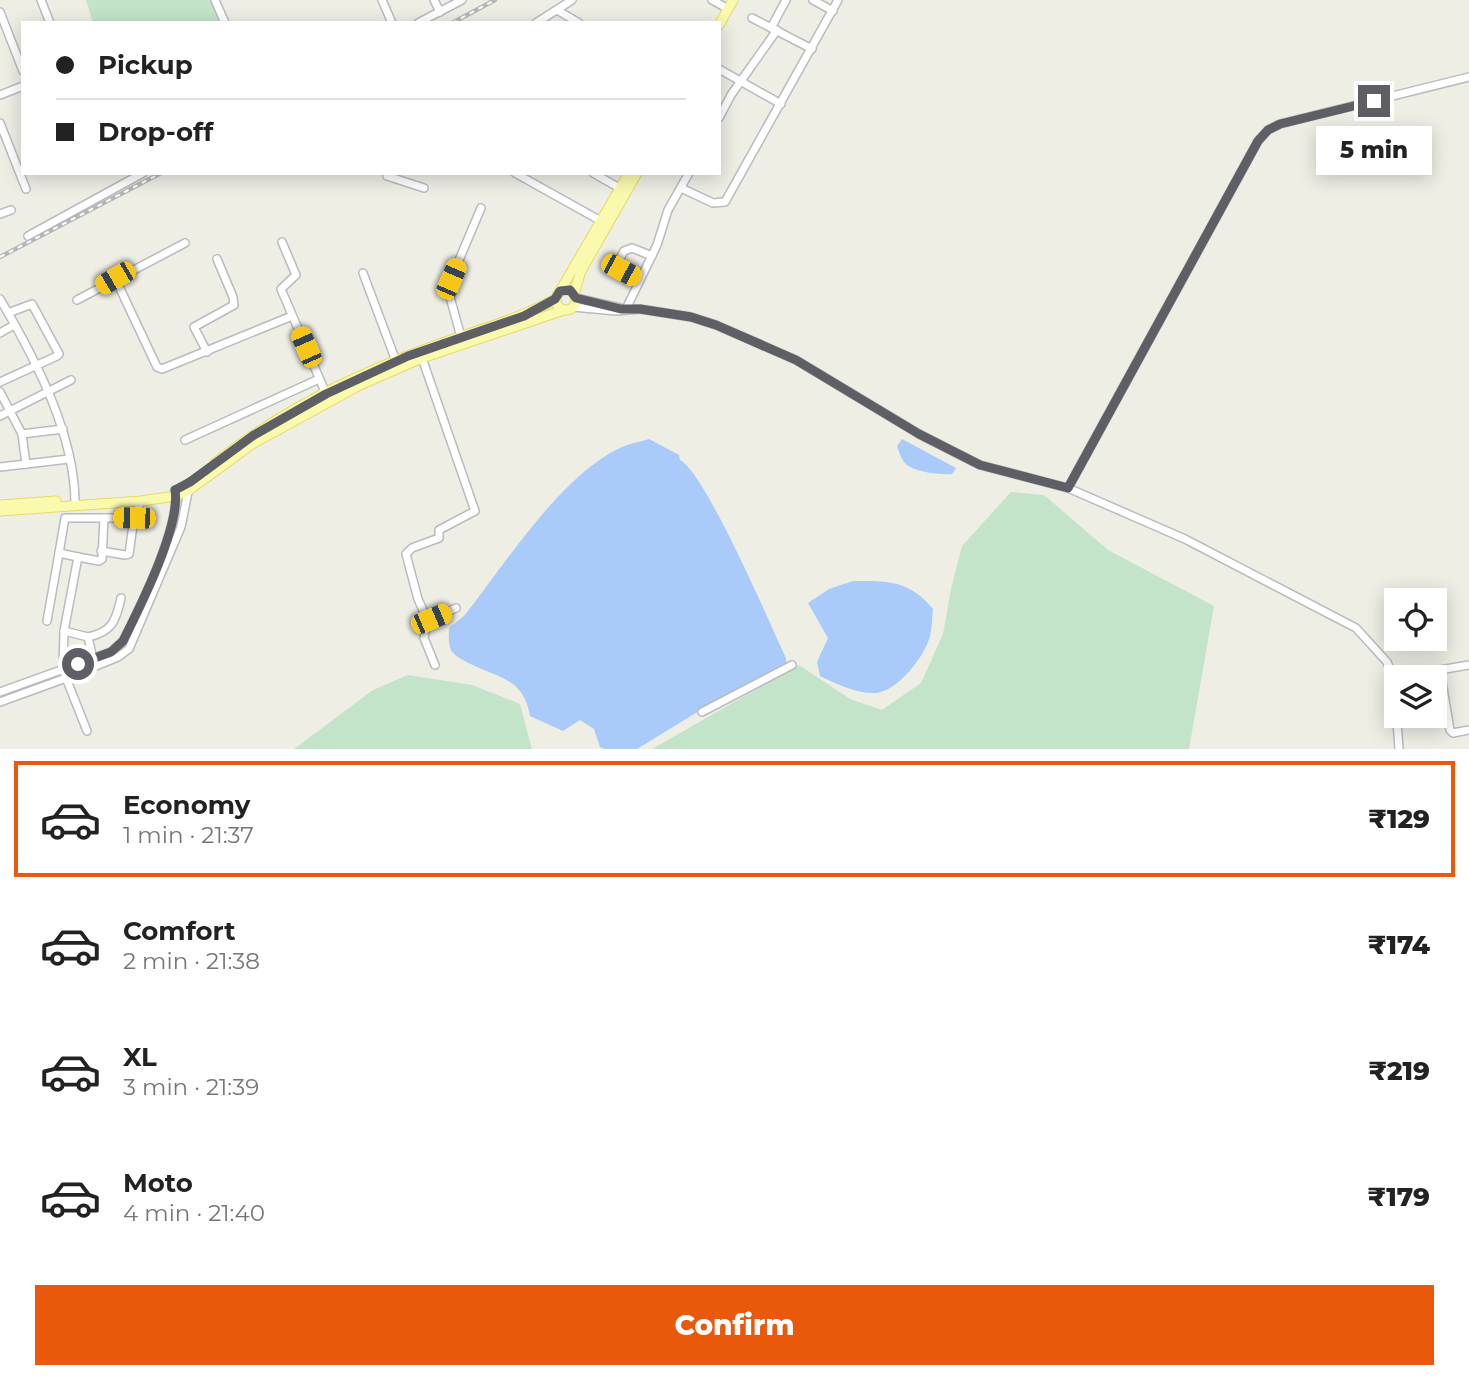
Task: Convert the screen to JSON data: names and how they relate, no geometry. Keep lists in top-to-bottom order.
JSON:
{
  "page": {
    "banner": ["Pickup", "Drop-off"],
    "bubble": "5 min",
    "list": [
      {
        "name": "Economy",
        "note": "1 min · 21:37",
        "value": "₹129"
      },
      {
        "name": "Comfort",
        "note": "2 min · 21:38",
        "value": "₹174"
      },
      {
        "name": "XL",
        "note": "3 min · 21:39",
        "value": "₹219"
      },
      {
        "name": "Moto",
        "note": "4 min · 21:40",
        "value": "₹179"
      }
    ],
    "buttons": "Confirm"
  }
}
